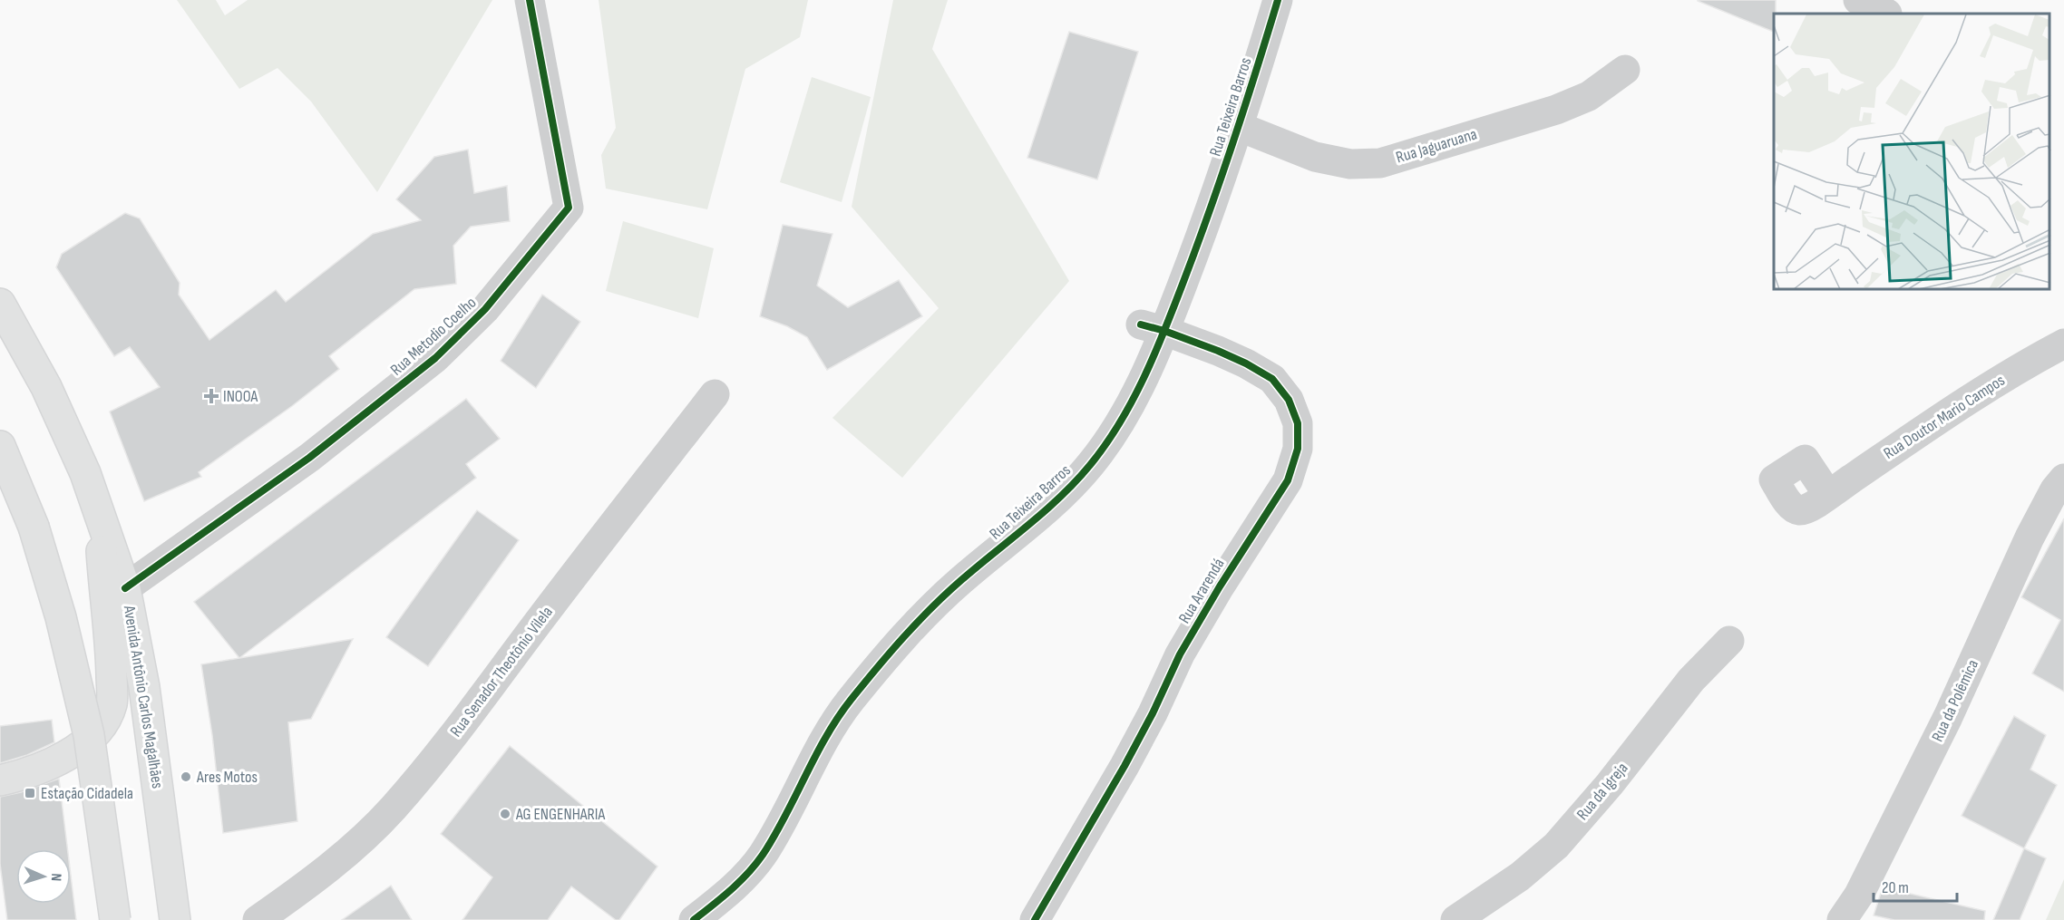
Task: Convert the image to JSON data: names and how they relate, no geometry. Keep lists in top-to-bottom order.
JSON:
{
  "streets": {
    "main road": ["Avenida Antônio Carlos Magalhães"],
    "street": [
      "Rua Teixeira Barros",
      "Rua Jaguaruana",
      "Rua Metodio Coelho",
      "Rua Doutor Mario Campos",
      "Rua Ararendá",
      "Rua Senador Theotônio Vilela",
      "Rua da Polêmica",
      "Rua da Igreja"
    ]
  },
  "crossings": [
    ["Rua Teixeira Barros", "Rua Jaguaruana"],
    ["Rua Teixeira Barros", "Rua Ararendá"],
    ["Rua Metodio Coelho", "Avenida Antônio Carlos Magalhães"]
  ],
  "places": {
    "health": ["INOOA"],
    "other": ["Ares Motos", "AG ENGENHARIA"],
    "transit": ["Estação Cidadela"]
  },
  "scale_bar": "20 m",
  "north": "right"
}
